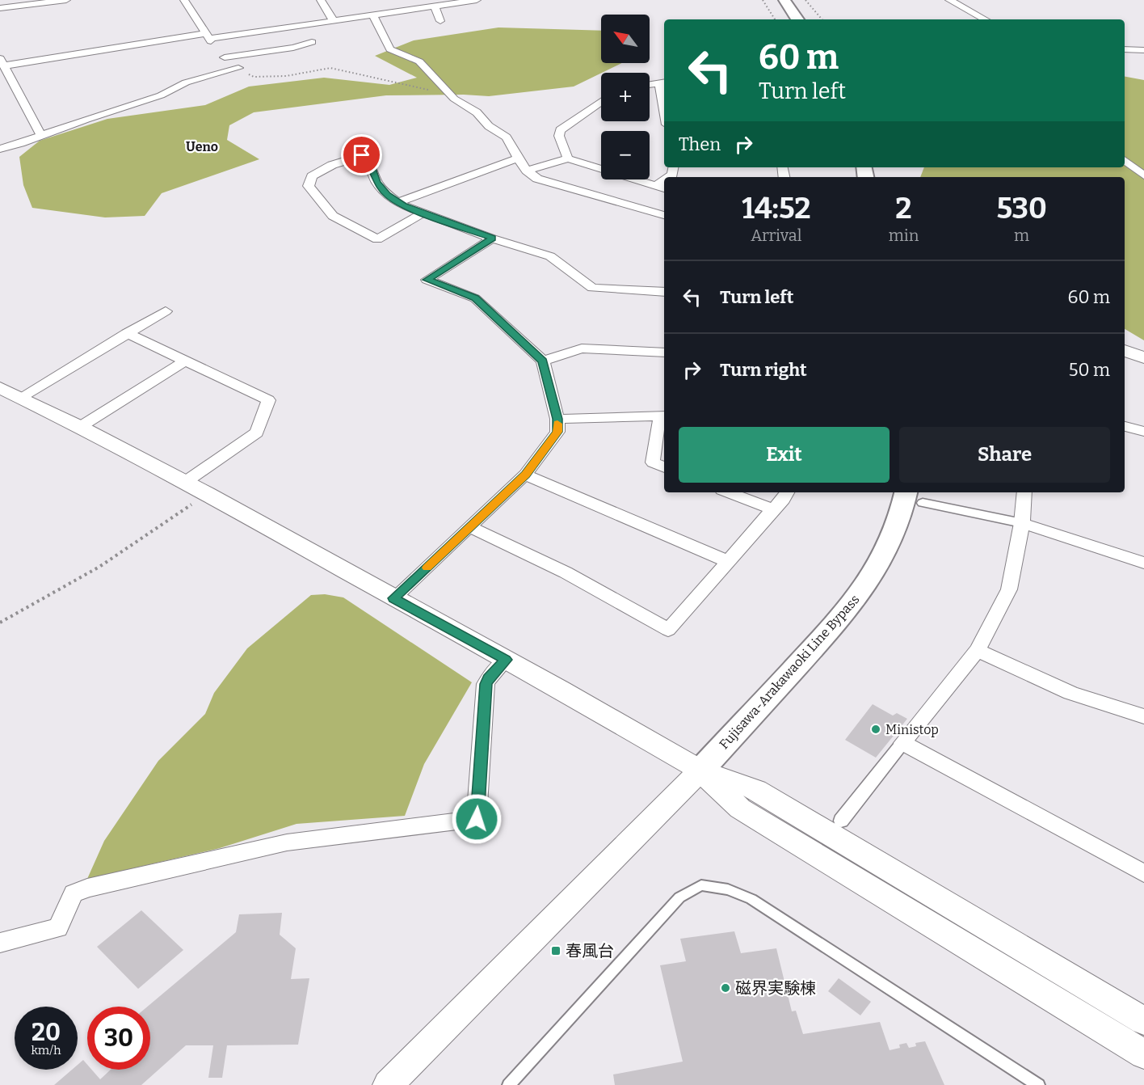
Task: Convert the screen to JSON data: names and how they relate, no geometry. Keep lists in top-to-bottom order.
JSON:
{
  "streets": {
    "main road": ["Fujisawa-Arakawaoki Line Bypass"]
  },
  "districts": ["Ueno"],
  "places": {
    "other": ["Ministop", "磁界実験棟"],
    "transit": ["春風台"]
  },
  "north": "top left",
  "page": {
    "map_buttons": ["+", "−"],
    "turn": ["60 m", "Turn left"],
    "then": "Then",
    "eta": [
      "14:52",
      "Arrival",
      "2",
      "min",
      "530",
      "m"
    ],
    "list": [
      {
        "name": "Turn left",
        "value": "60 m"
      },
      {
        "name": "Turn right",
        "value": "50 m"
      }
    ],
    "buttons": ["Exit", "Share"],
    "speed": "20 km/h",
    "limit": "30"
  }
}
